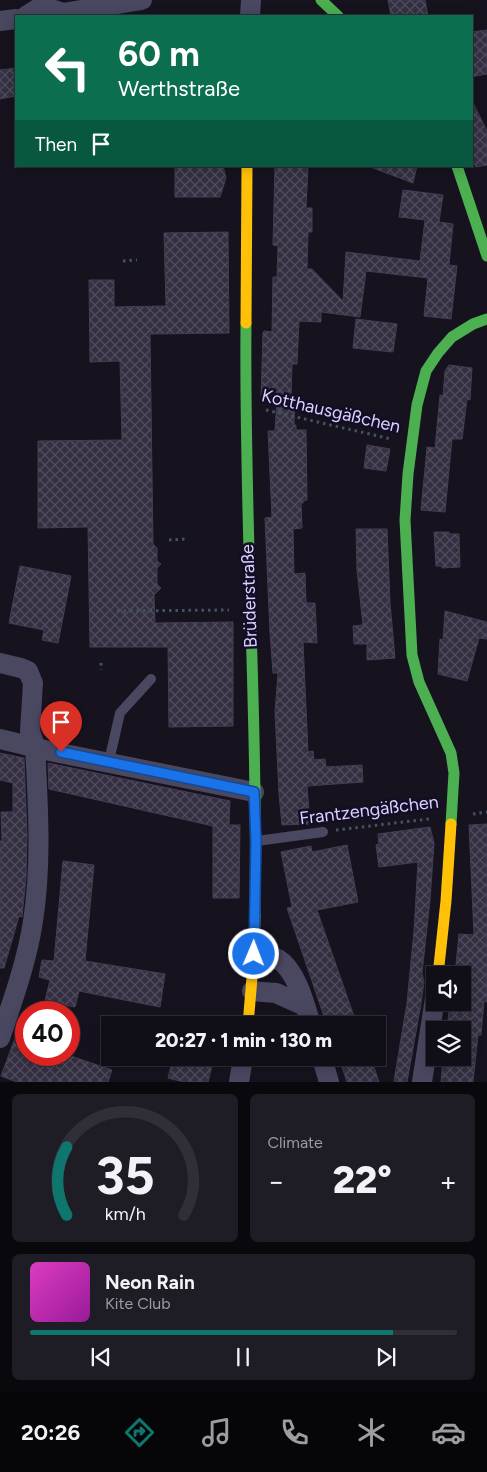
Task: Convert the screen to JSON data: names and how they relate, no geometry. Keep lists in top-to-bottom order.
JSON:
{
  "streets": {
    "street": ["Brüderstraße"],
    "lane": ["Frantzengäßchen"],
    "path": ["Kotthausgäßchen"]
  },
  "crossings": [
    ["Kotthausgäßchen", "Brüderstraße"],
    ["Brüderstraße", "Frantzengäßchen"]
  ],
  "page": {
    "turn": ["60 m", "Werthstraße"],
    "then": "Then",
    "limit": "40",
    "trip": "20:27 · 1 min · 130 m",
    "tile": "Climate",
    "heat": ["−", "22°", "+"],
    "song": ["Neon Rain", "Kite Club"],
    "tabs": "20:26",
    "gauge": ["35", "km/h"]
  }
}
